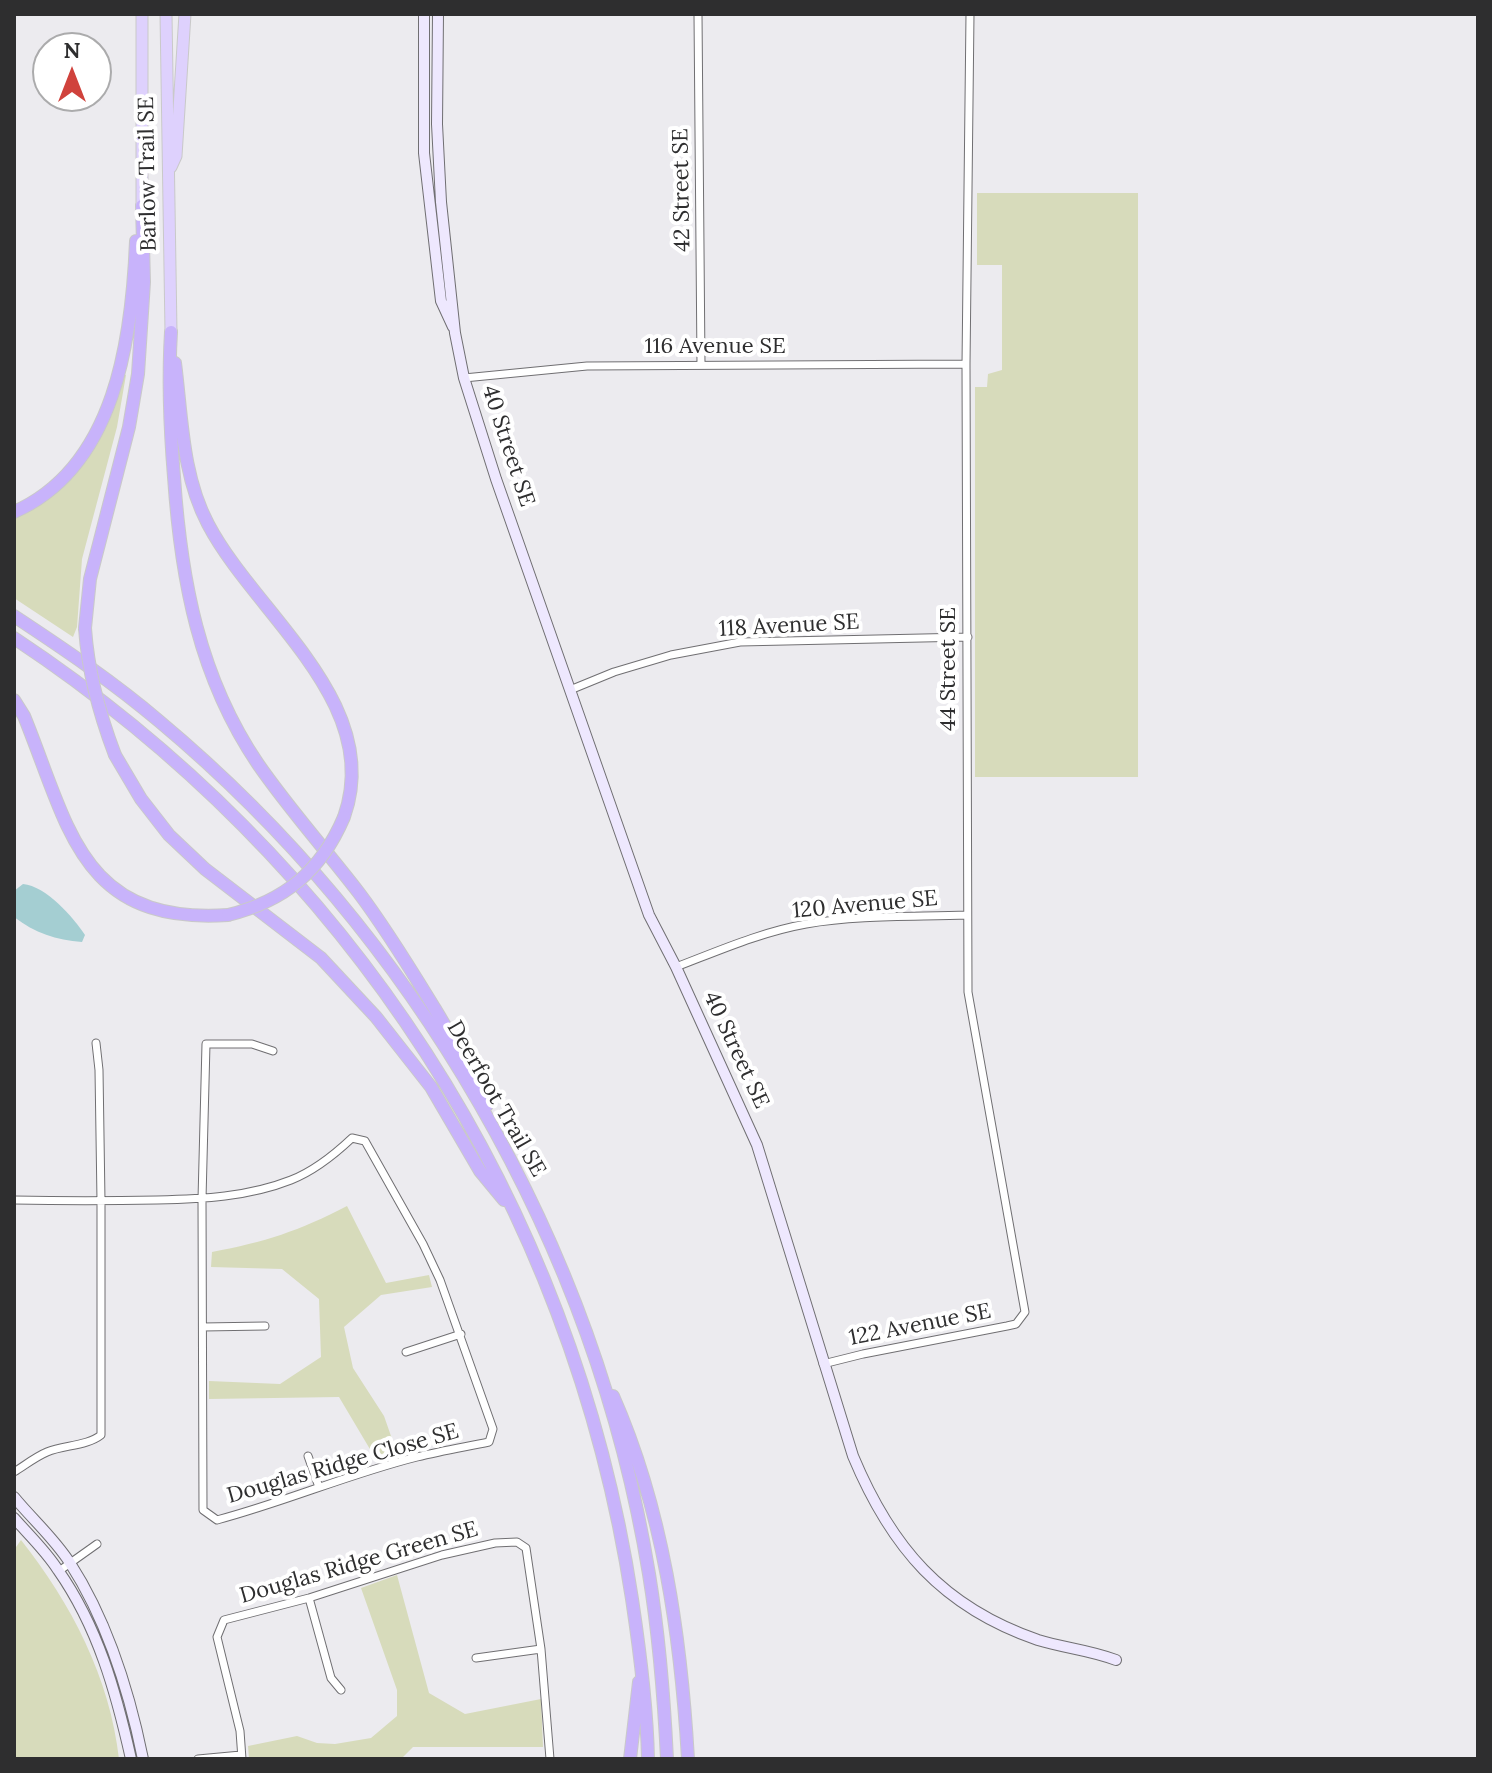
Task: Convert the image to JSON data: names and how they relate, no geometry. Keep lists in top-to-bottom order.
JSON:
{
  "streets": {
    "highway": ["Deerfoot Trail SE"],
    "main road": ["Barlow Trail SE"],
    "street": [
      "42 Street SE",
      "116 Avenue SE",
      "40 Street SE",
      "118 Avenue SE",
      "44 Street SE",
      "120 Avenue SE",
      "122 Avenue SE",
      "Douglas Ridge Close SE",
      "Douglas Ridge Green SE"
    ]
  },
  "crossings": [
    ["42 Street SE", "116 Avenue SE"],
    ["116 Avenue SE", "40 Street SE"],
    ["116 Avenue SE", "44 Street SE"],
    ["40 Street SE", "118 Avenue SE"],
    ["40 Street SE", "120 Avenue SE"],
    ["40 Street SE", "122 Avenue SE"],
    ["118 Avenue SE", "44 Street SE"],
    ["44 Street SE", "120 Avenue SE"],
    ["44 Street SE", "122 Avenue SE"]
  ],
  "north": "top"
}
